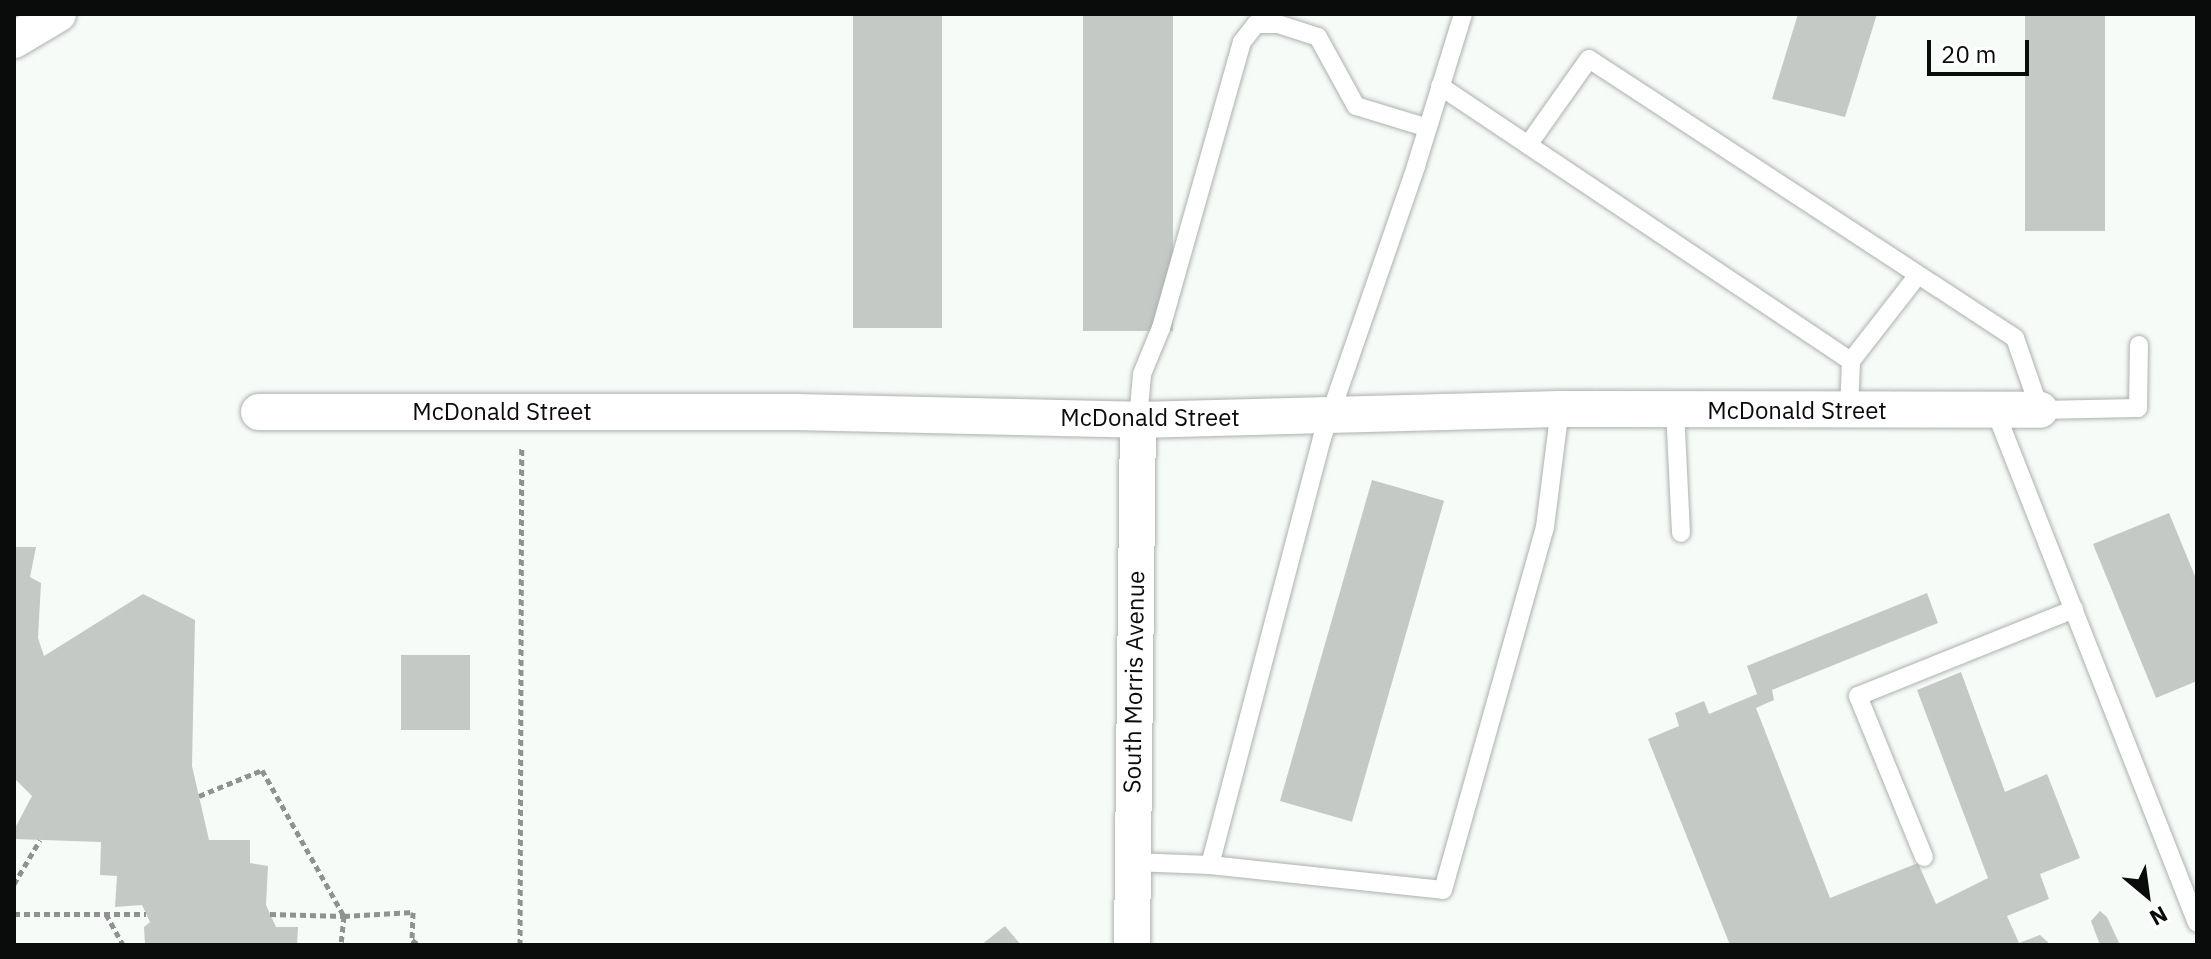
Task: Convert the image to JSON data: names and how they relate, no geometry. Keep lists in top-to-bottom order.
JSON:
{
  "streets": {
    "street": ["McDonald Street", "South Morris Avenue"]
  },
  "crossings": [
    ["McDonald Street", "South Morris Avenue"]
  ],
  "scale_bar": "20 m",
  "north": "bottom right"
}
